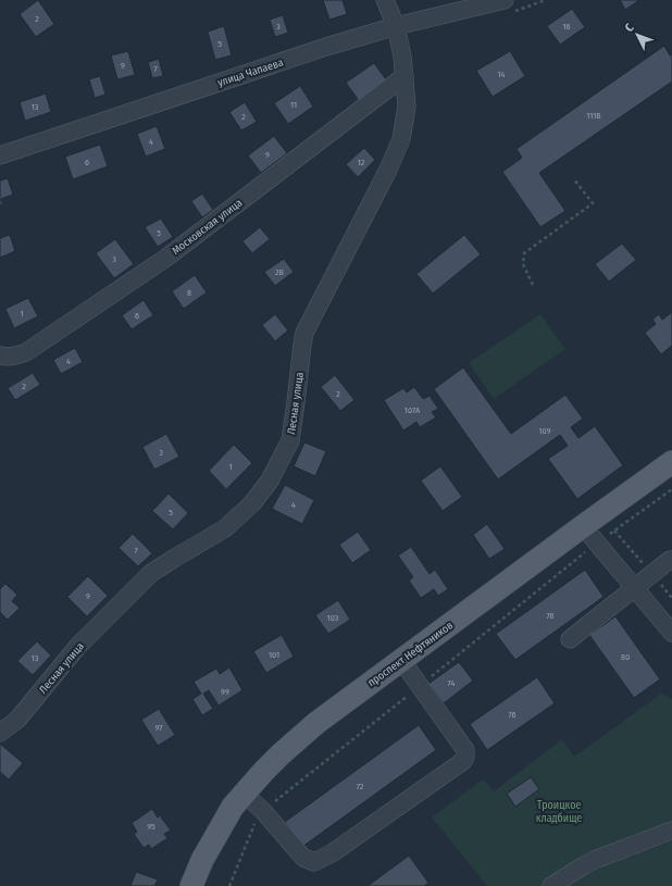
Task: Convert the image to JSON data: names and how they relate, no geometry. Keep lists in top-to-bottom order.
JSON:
{
  "streets": {
    "main road": ["проспект Нефтяников"],
    "street": ["улица Чапаева", "Московская улица", "Лесная улица"]
  },
  "crossings": [
    ["улица Чапаева", "Лесная улица"],
    ["Московская улица", "Лесная улица"]
  ],
  "parks": ["Троицкое кладбище"],
  "house_numbers": [
    "2",
    "3",
    "16",
    "5",
    "9",
    "7",
    "14",
    "11",
    "13",
    "111В",
    "2",
    "4",
    "9",
    "6",
    "12",
    "5",
    "3",
    "2В",
    "8",
    "1",
    "6",
    "4",
    "2",
    "2",
    "107А",
    "109",
    "3",
    "1",
    "4",
    "5",
    "7",
    "9",
    "78",
    "103",
    "101",
    "80",
    "13",
    "74",
    "99",
    "76",
    "97",
    "72",
    "95"
  ],
  "north": "top left"
}
